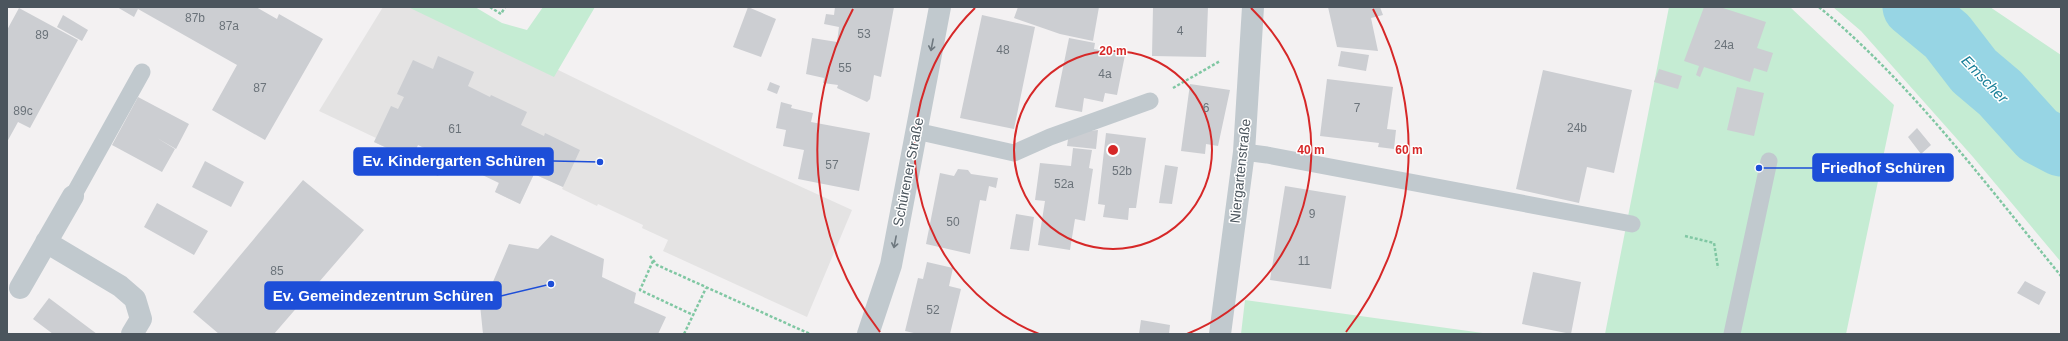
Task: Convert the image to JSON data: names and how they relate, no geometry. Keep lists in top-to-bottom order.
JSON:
{
  "streets": {
    "street": ["Niergartenstraße", "Schürener Straße"]
  },
  "one_way": ["Schürener Straße"],
  "water": ["Emscher"],
  "places": ["Ev. Kindergarten Schüren", "Friedhof Schüren", "Ev. Gemeindezentrum Schüren"],
  "house_numbers": [
    "87b",
    "87a",
    "4",
    "53",
    "89",
    "24a",
    "48",
    "55",
    "4a",
    "87",
    "6",
    "7",
    "89c",
    "24b",
    "61",
    "57",
    "52b",
    "52a",
    "9",
    "50",
    "11",
    "85",
    "52"
  ],
  "rings": ["20 m", "40 m", "60 m"]
}
